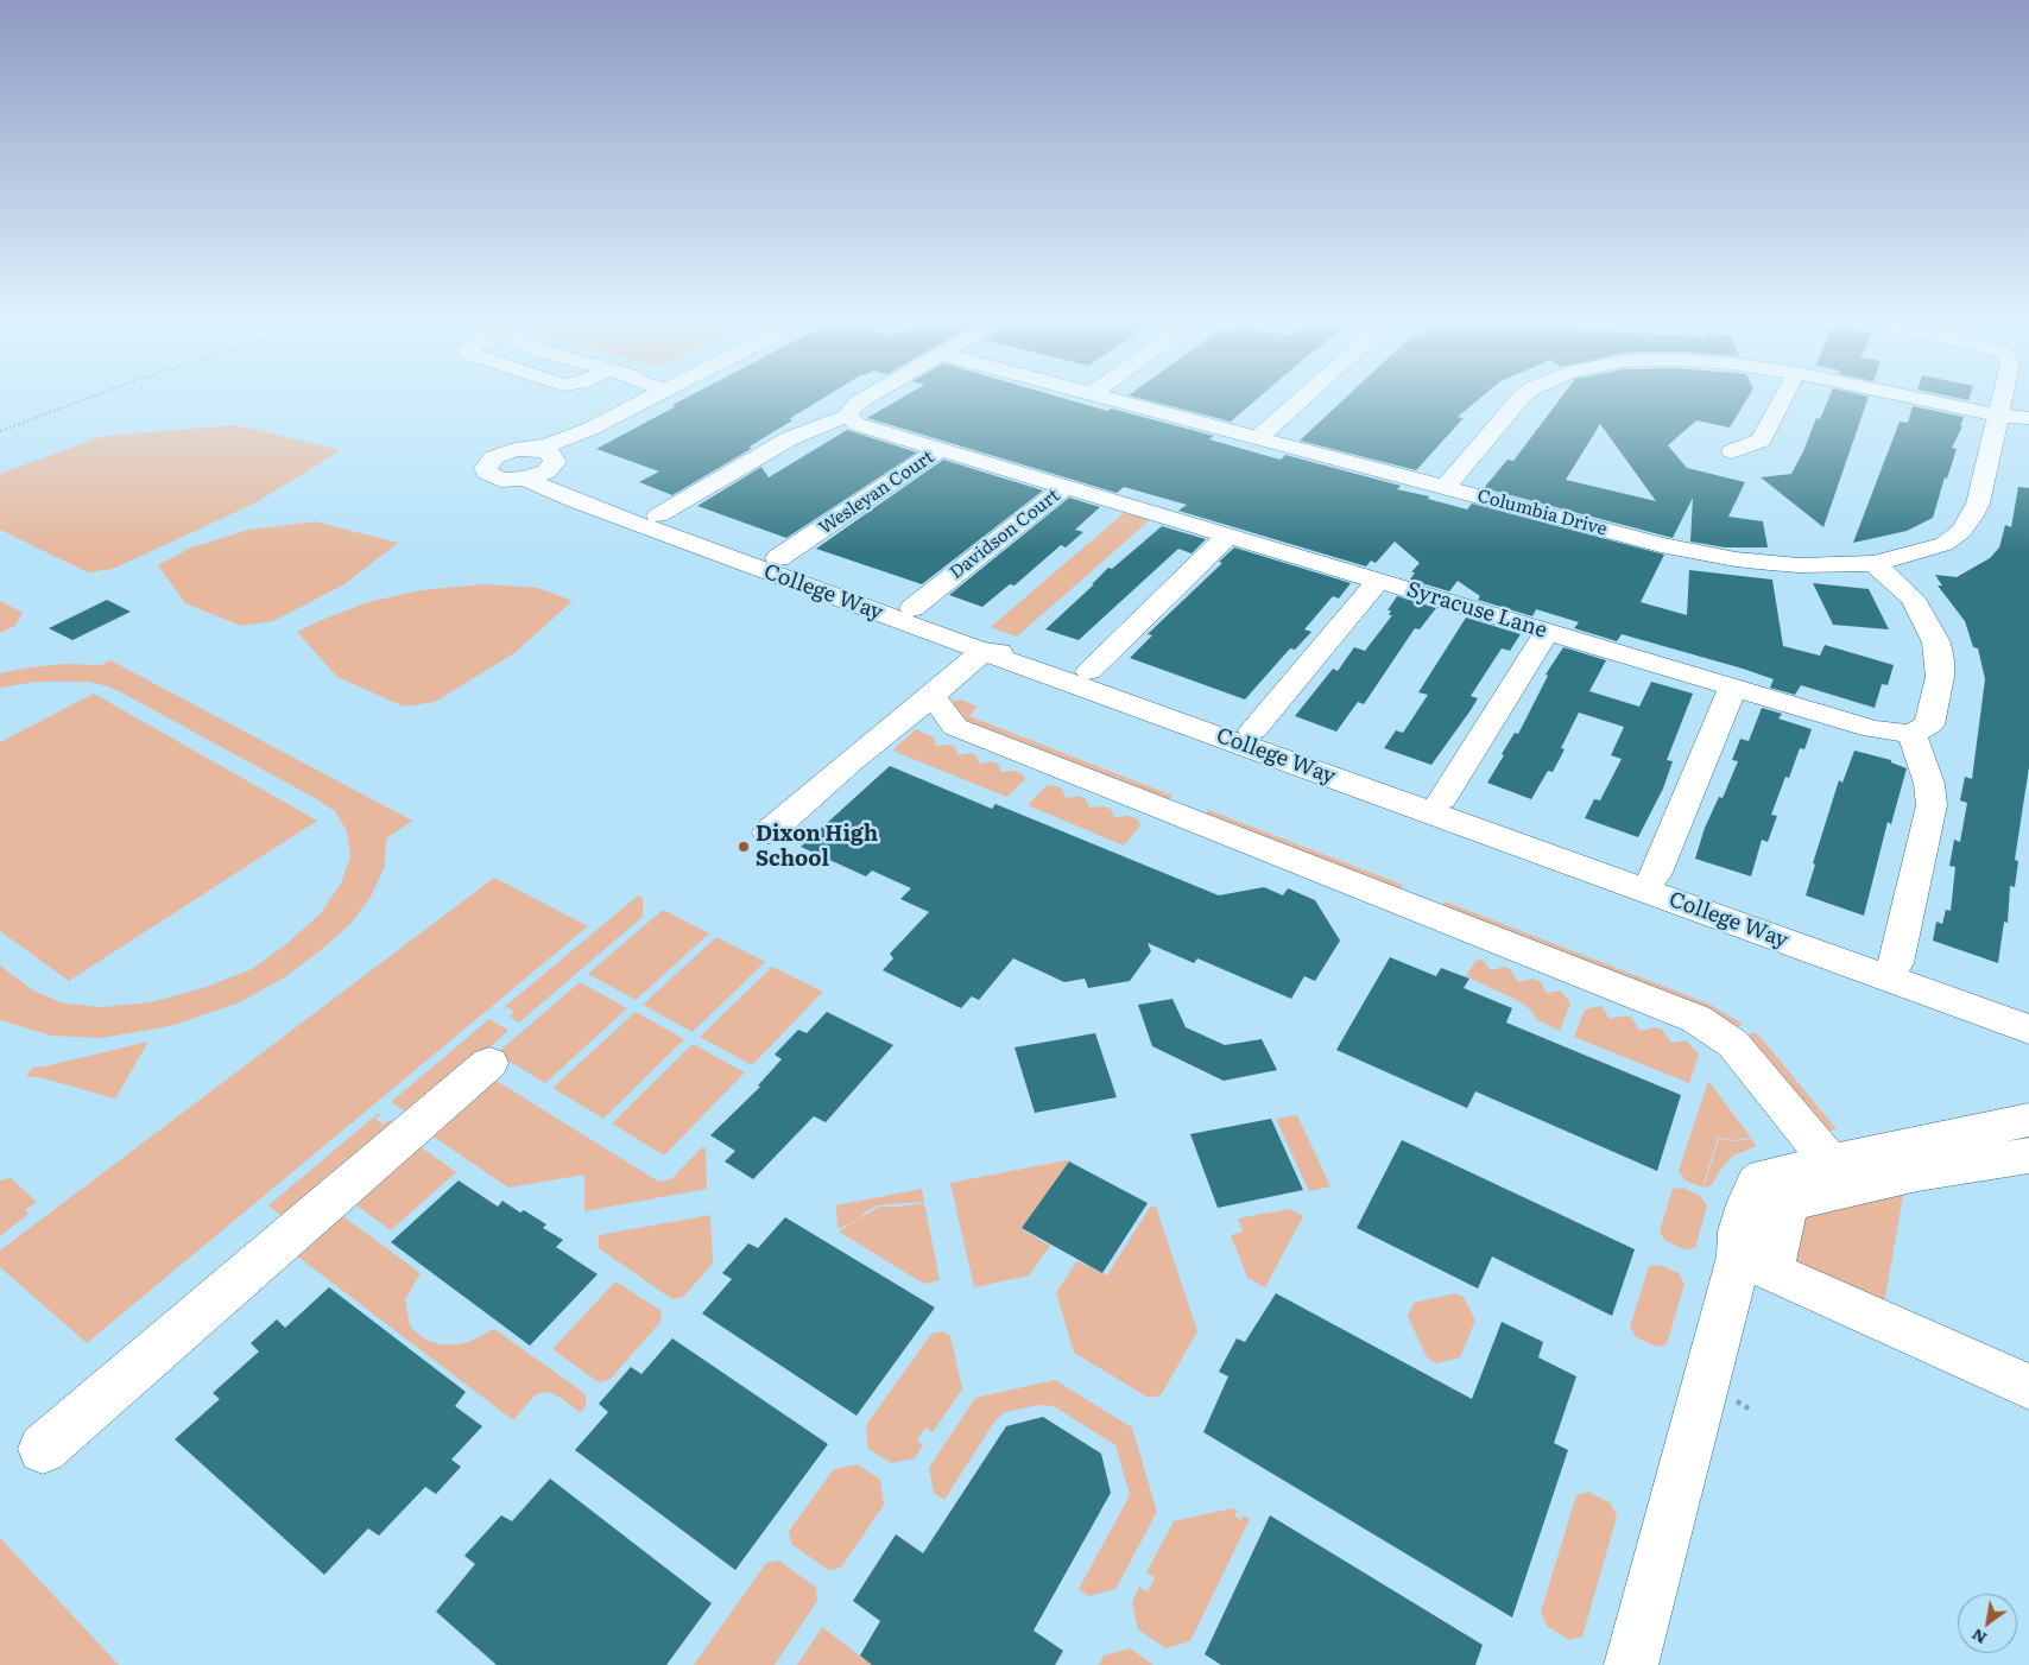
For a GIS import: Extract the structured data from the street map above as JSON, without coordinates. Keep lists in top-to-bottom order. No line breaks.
{"streets":{"street":["Wesleyan Court","Columbia Drive","Davidson Court","College Way","Syracuse Lane"]},"crossings":[["Wesleyan Court","College Way"],["Wesleyan Court","Syracuse Lane"],["Davidson Court","College Way"],["Davidson Court","Syracuse Lane"]],"places":["Dixon High School"],"north":"bottom left"}
